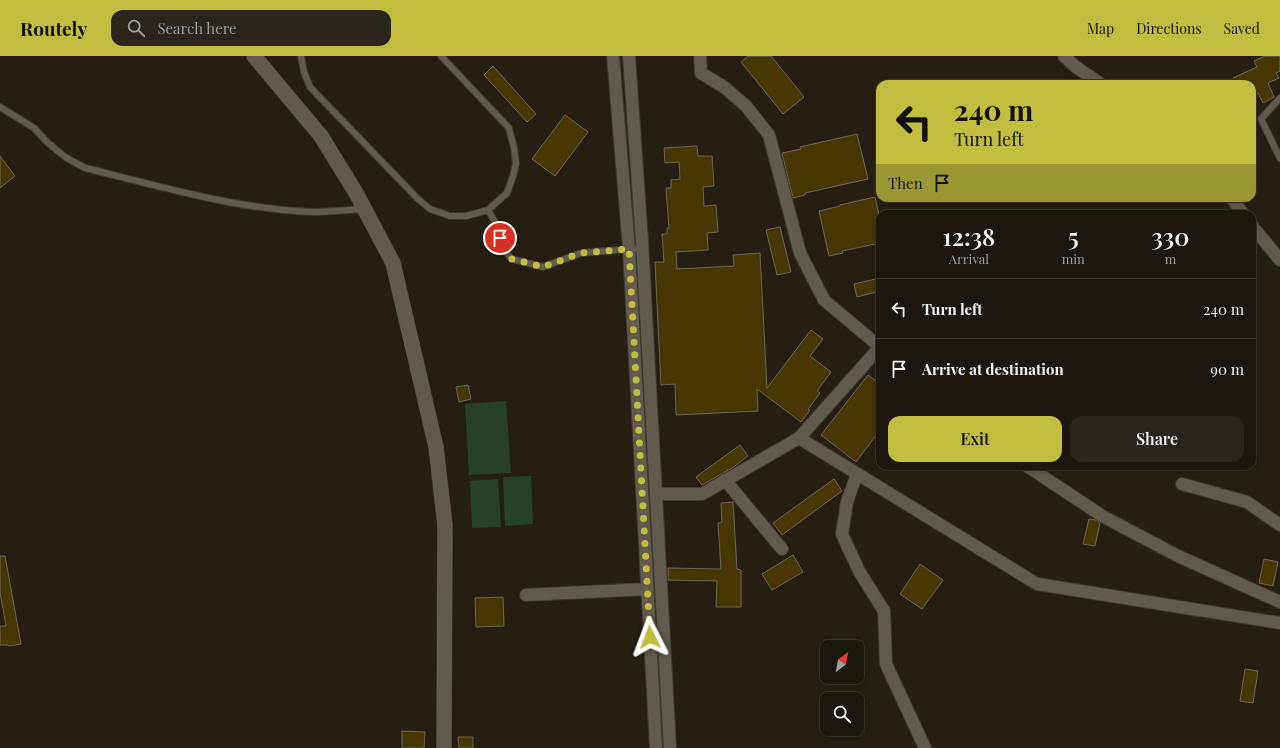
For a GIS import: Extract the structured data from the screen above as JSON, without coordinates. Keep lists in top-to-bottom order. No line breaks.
{"north":"top right","page":{"header":"Routely","search":"Search here","nav":["Map","Directions","Saved"],"turn":["240 m","Turn left"],"then":"Then","eta":["12:38","Arrival","5","min","330","m"],"list":[{"name":"Turn left","value":"240 m"},{"name":"Arrive at destination","value":"90 m"}],"buttons":["Exit","Share"]}}
